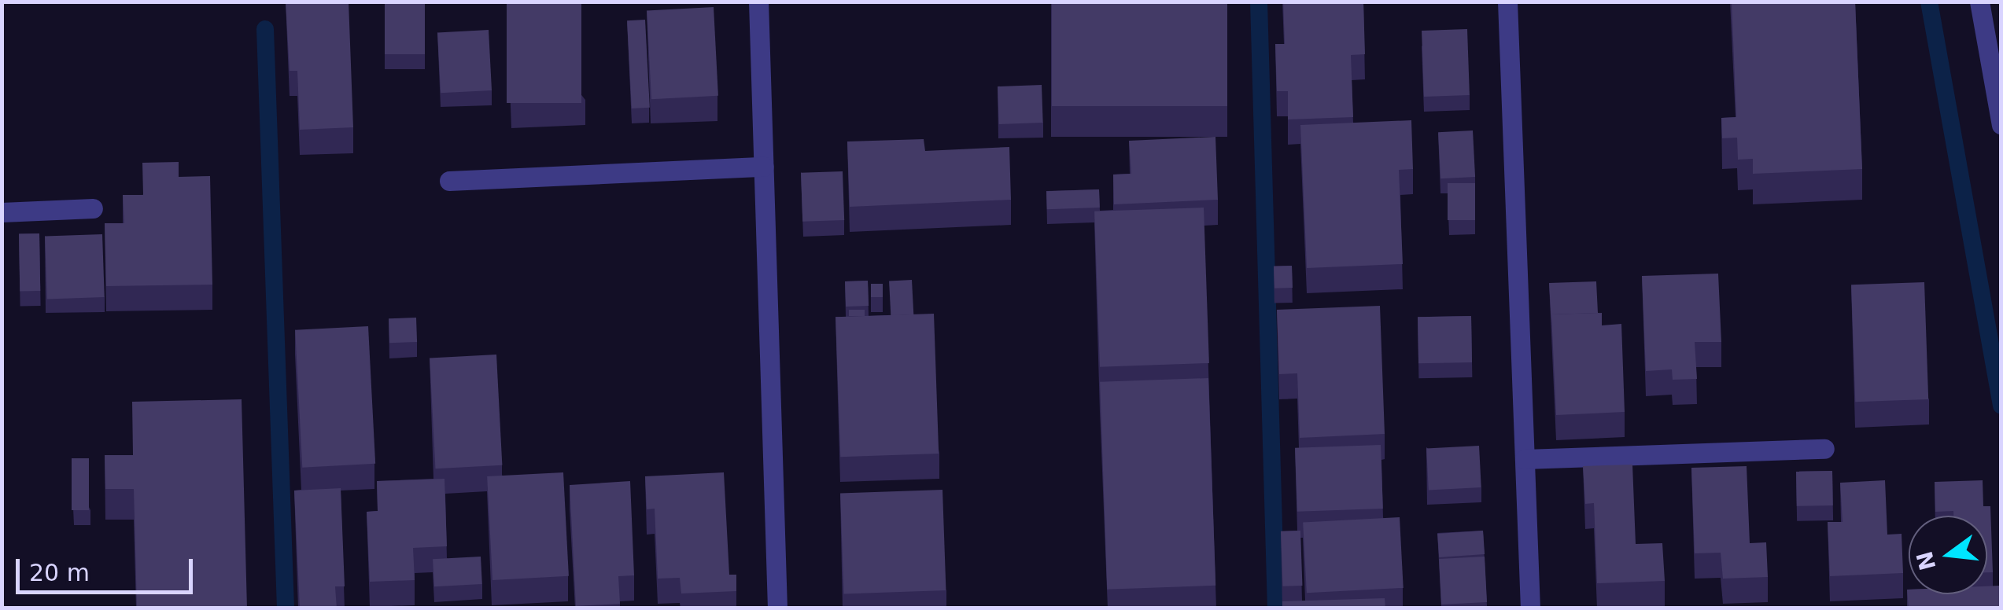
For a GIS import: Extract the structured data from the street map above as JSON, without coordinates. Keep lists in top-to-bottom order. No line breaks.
{"scale_bar":"20 m","north":"left"}
